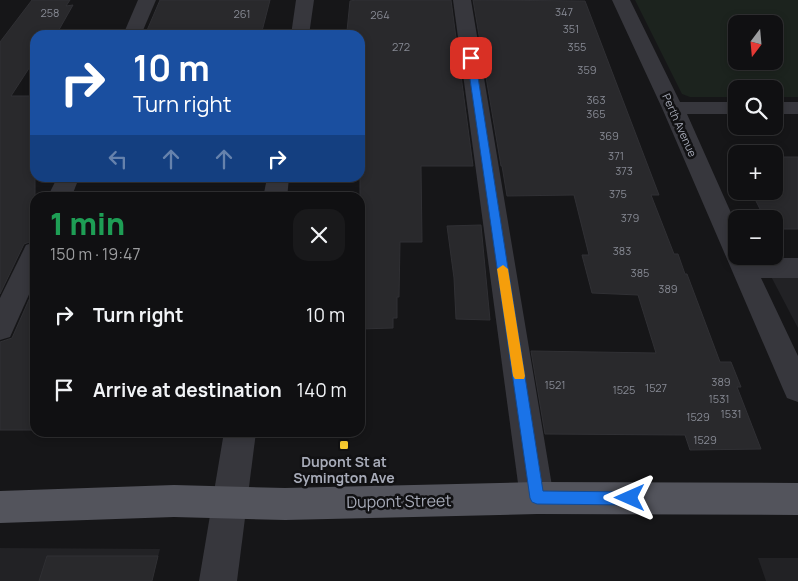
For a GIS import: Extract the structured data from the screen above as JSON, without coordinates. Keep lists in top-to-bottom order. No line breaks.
{"streets":{"main road":["Dupont Street"],"street":["Perth Avenue"]},"places":{"transit":["Dupont St at Symington Ave"]},"house_numbers":["347","258","261","264","351","272","355","359","363","365","369","371","373","375","379","383","385","389","389","1521","1527","1525","1531","1531","1529","1529"],"north":"bottom","page":{"map_buttons":["+","−"],"turn":["10 m","Turn right"],"heading":["1 min","150 m · 19:47"],"list":[{"name":"Turn right","value":"10 m"},{"name":"Arrive at destination","value":"140 m"}]}}
